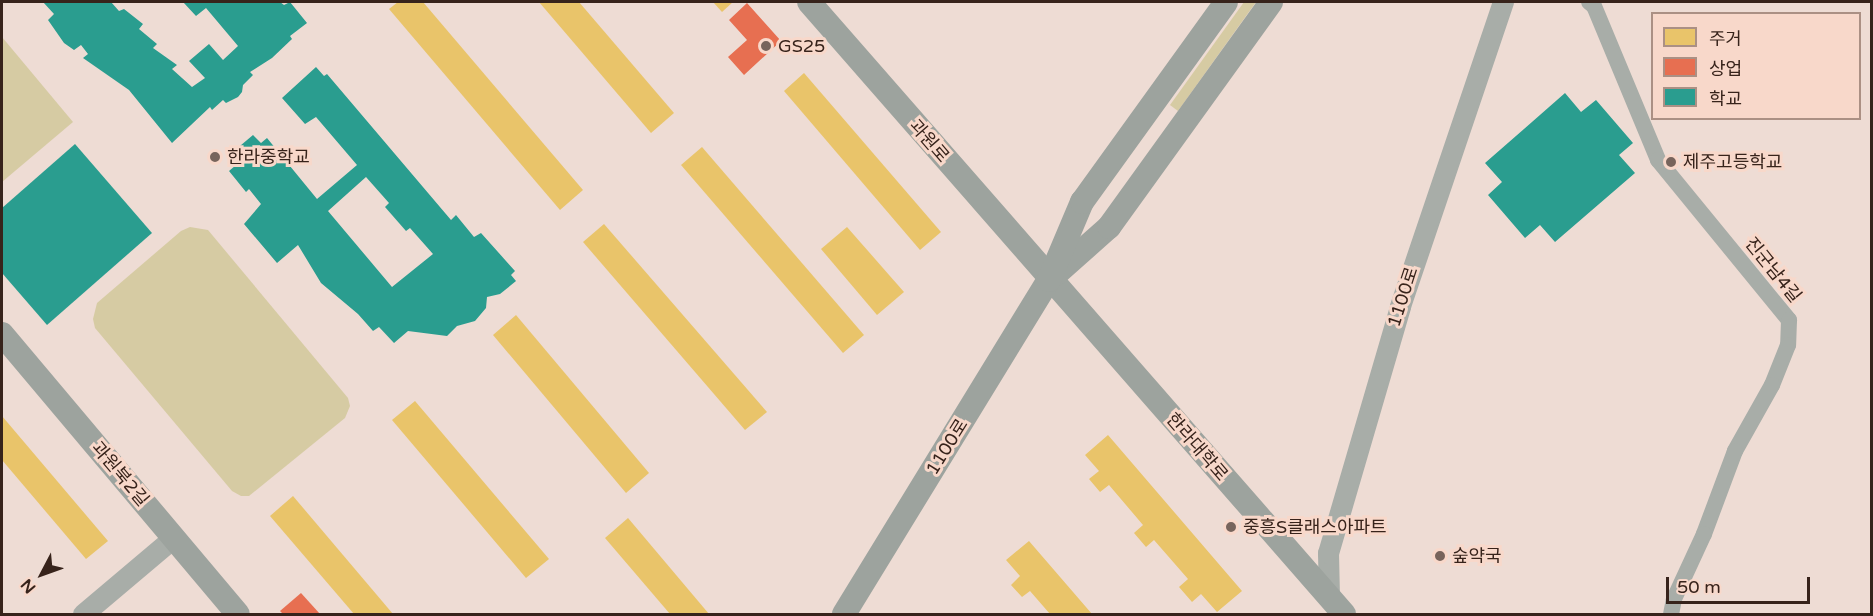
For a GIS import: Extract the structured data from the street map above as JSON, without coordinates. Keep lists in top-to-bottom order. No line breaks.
{"streets":{"main road":["과원로","1100로","한라대학로","과원북2길"],"street":["진군남4길"]},"crossings":[["과원로","1100로"],["과원로","한라대학로"],["1100로","한라대학로"]],"places":["GS25","한라중학교","제주고등학교","중흥S클래스아파트","숲약국"],"legend":["주거","상업","학교"],"scale_bar":"50 m","north":"bottom left"}
